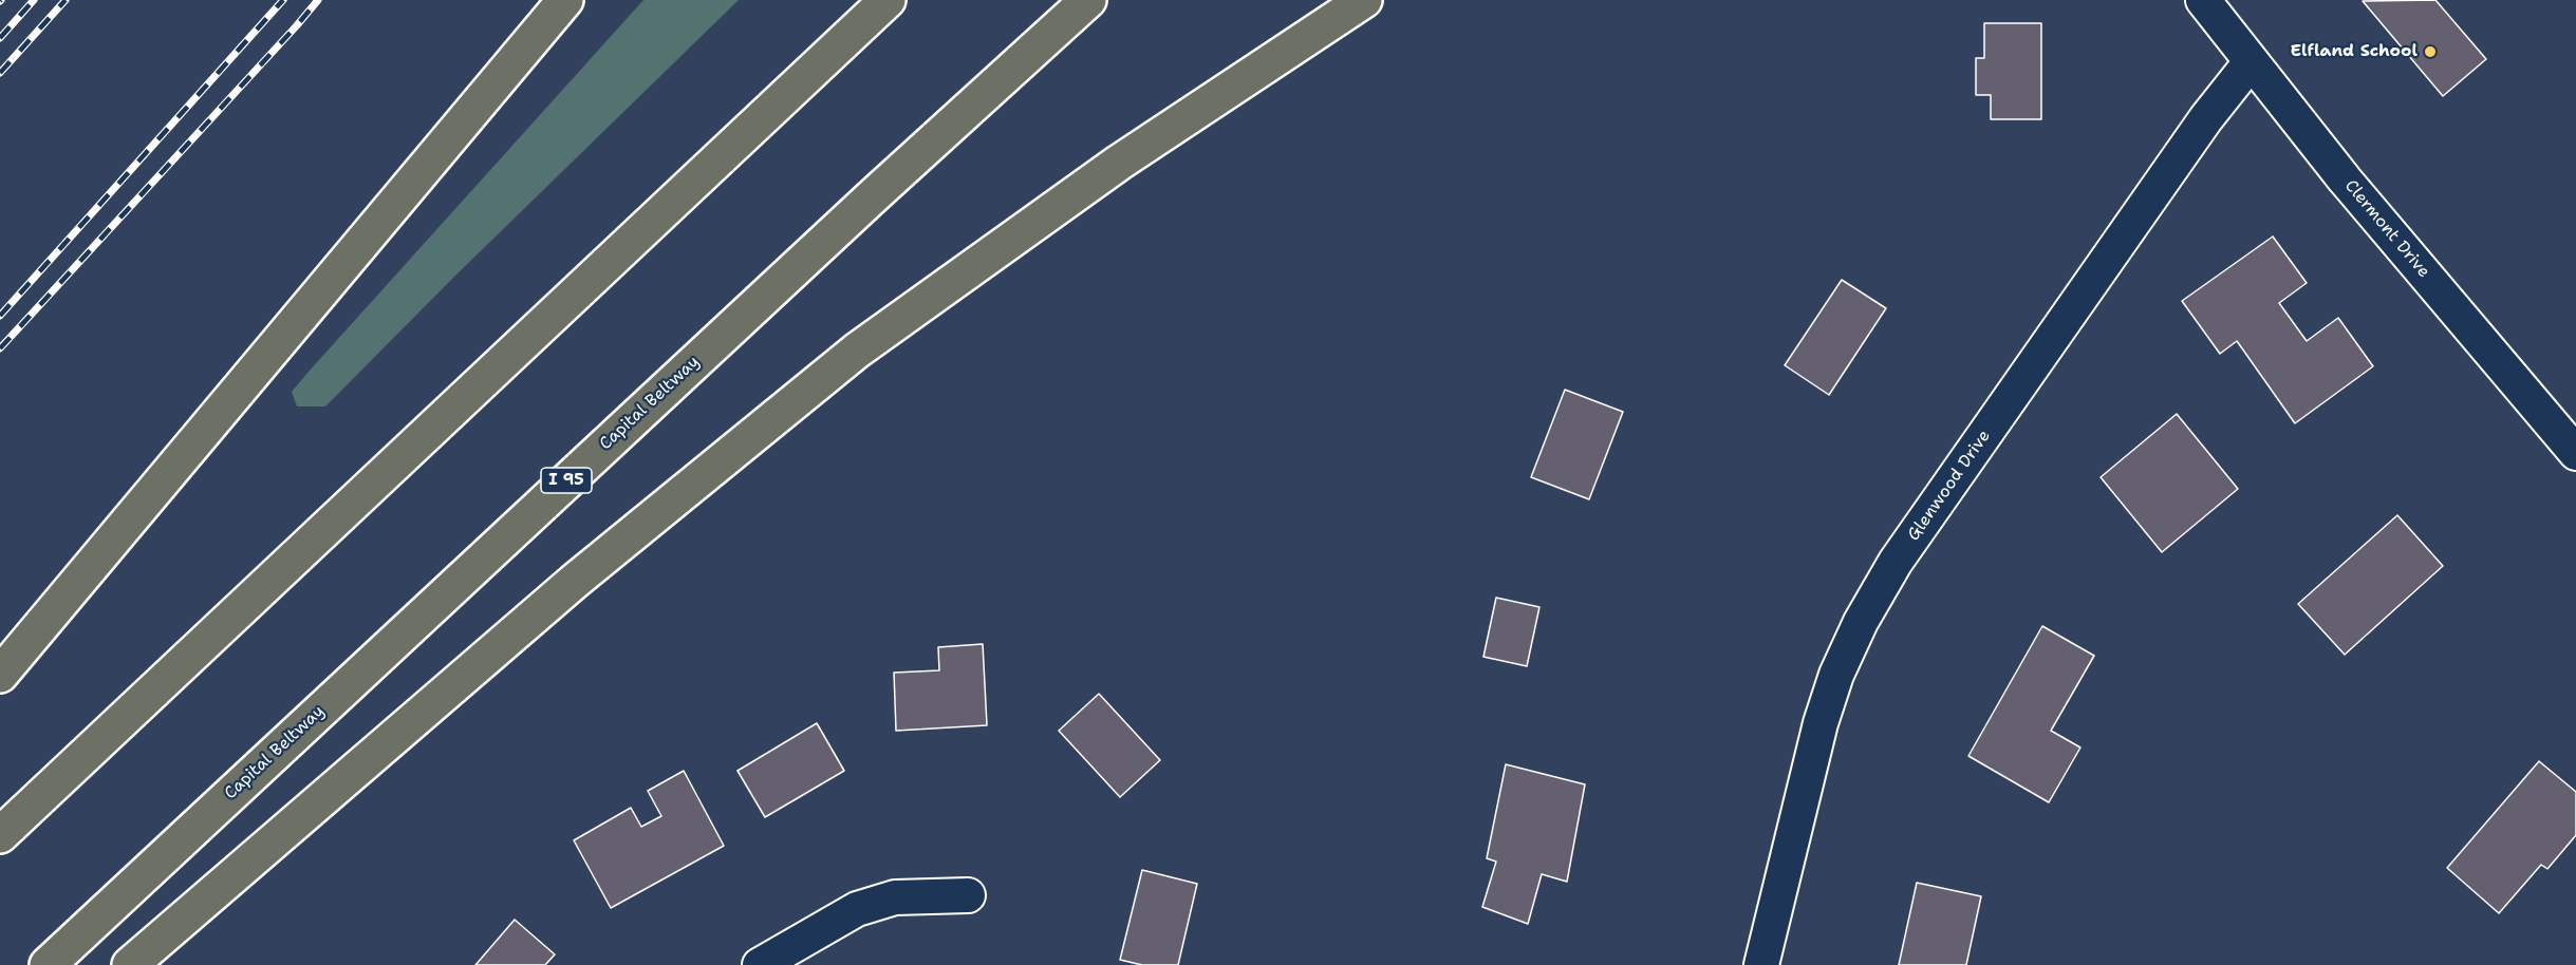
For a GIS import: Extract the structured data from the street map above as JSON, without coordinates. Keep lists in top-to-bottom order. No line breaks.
{"streets":{"highway":["Capital Beltway","I 95"],"street":["Clermont Drive","Glenwood Drive"]},"crossings":[["Clermont Drive","Glenwood Drive"]],"places":["Elfland School"]}
